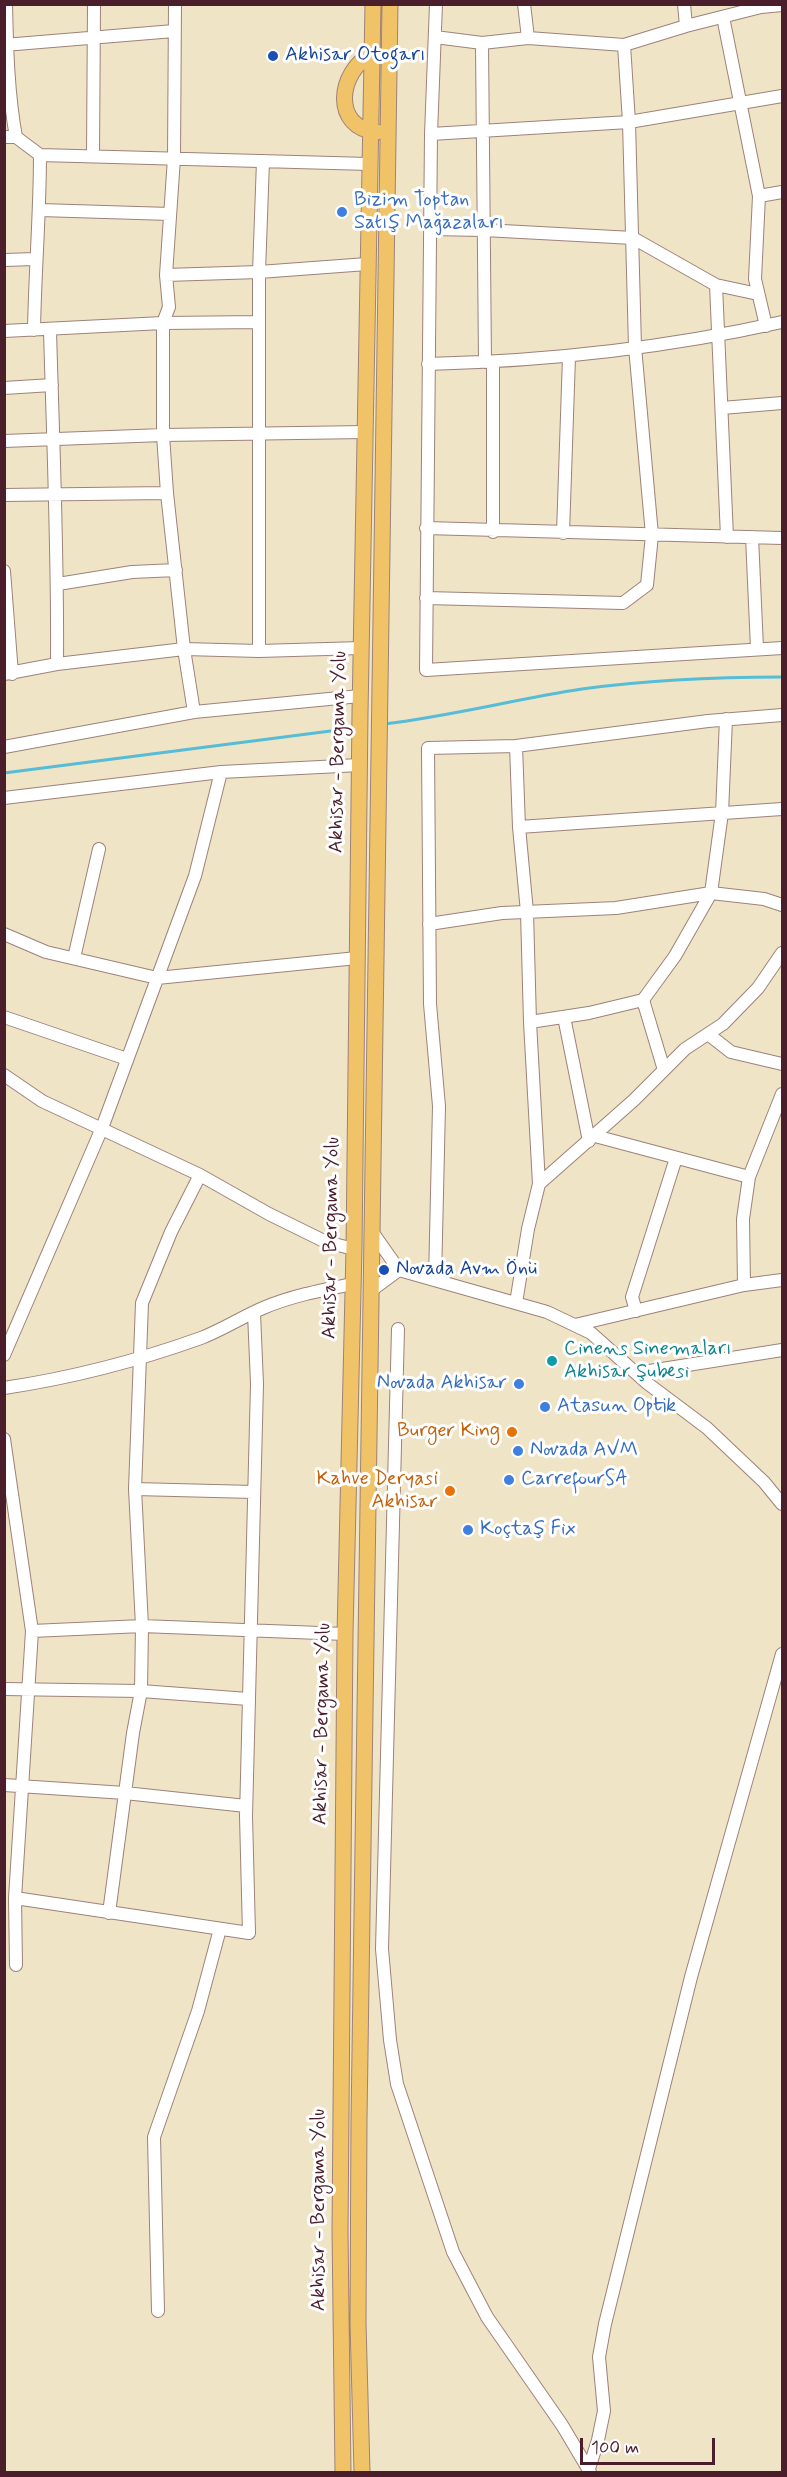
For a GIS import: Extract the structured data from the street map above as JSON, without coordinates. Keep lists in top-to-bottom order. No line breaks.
{"streets":{"main road":["Akhisar - Bergama Yolu"]},"places":["Akhisar Otogarı","Bizim Toptan Satış Mağazaları","Novada Avm Önü","Cinens Sinemaları Akhisar Şubesi","Novada Akhisar","Atasun Optik","Burger King","Novada AVM","CarrefourSA","Kahve Deryasi Akhisar","Koçtaş Fix"],"scale_bar":"100 m"}
